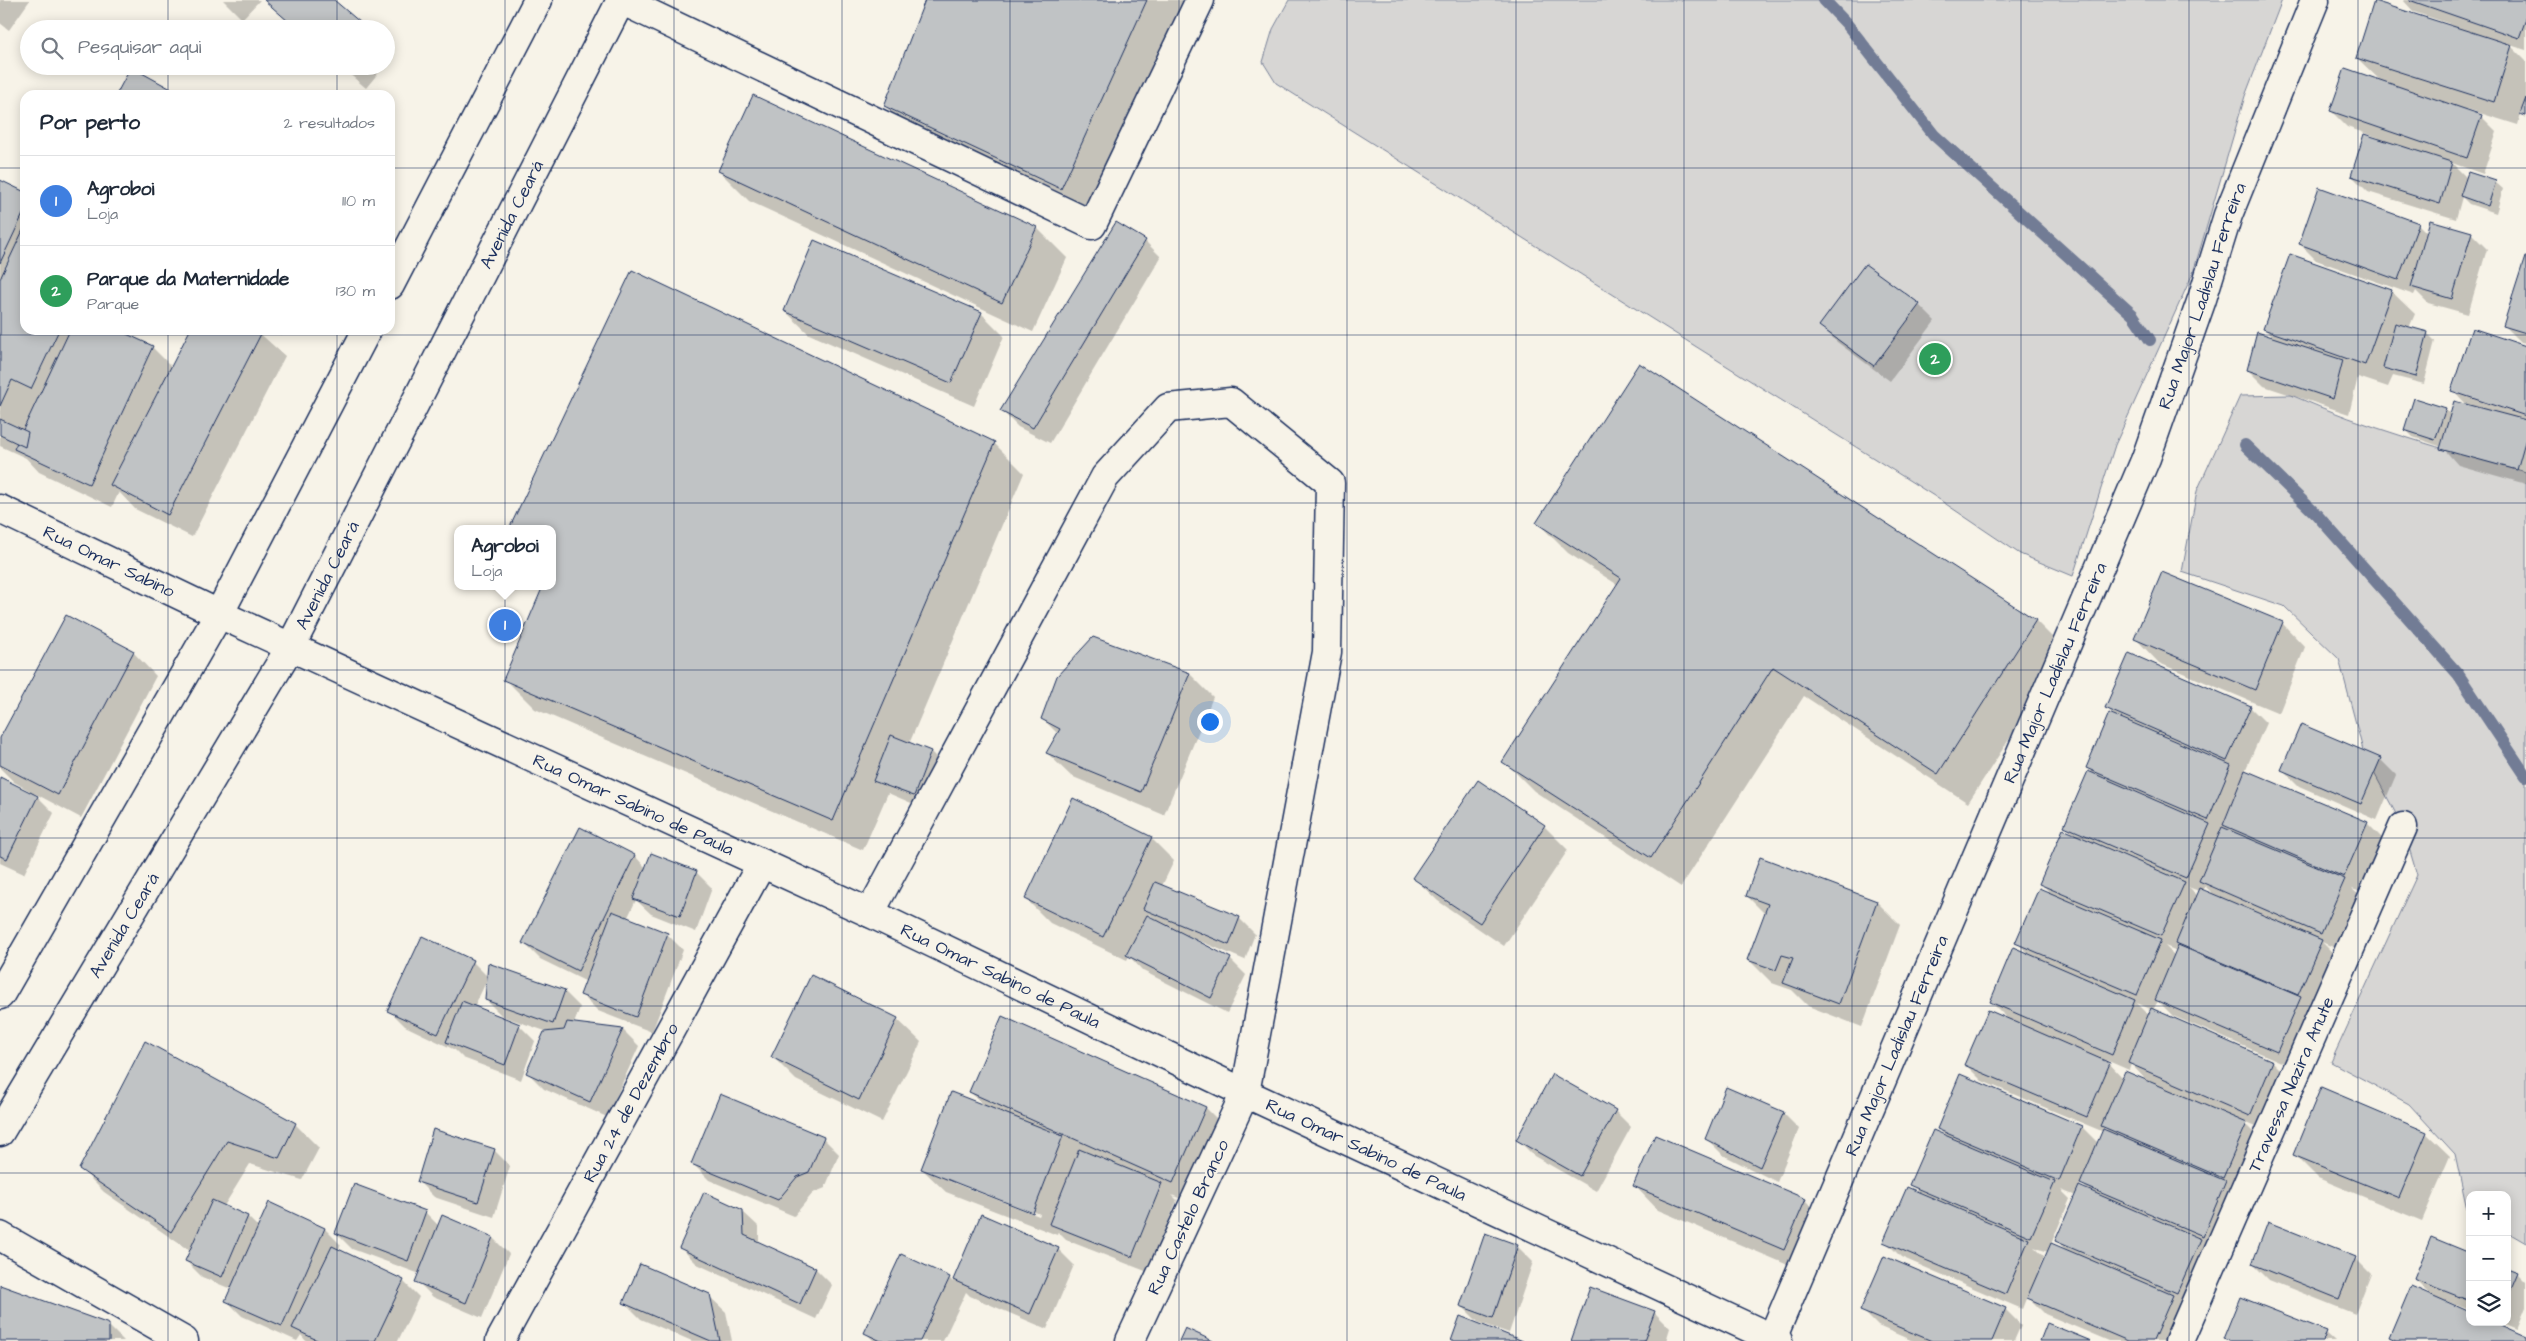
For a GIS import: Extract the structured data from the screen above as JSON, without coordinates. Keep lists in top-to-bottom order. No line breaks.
{"streets":{"street":["Avenida Ceará","Rua Major Ladislau Ferreira","Rua Omar Sabino","Rua Omar Sabino de Paula","Travessa Nazira Anute","Rua 24 de Dezembro","Rua Castelo Branco"]},"crossings":[["Avenida Ceará","Rua Omar Sabino de Paula"],["Rua Major Ladislau Ferreira","Rua Omar Sabino de Paula"],["Rua Omar Sabino","Rua Omar Sabino de Paula"],["Rua Omar Sabino de Paula","Rua 24 de Dezembro"],["Rua Omar Sabino de Paula","Rua Castelo Branco"]],"page":{"search":"Pesquisar aqui","heading":["Por perto","2 resultados"],"list":[{"mark":"1","name":"Agroboi","note":"Loja","value":"110 m"},{"mark":"2","name":"Parque da Maternidade","note":"Parque","value":"130 m"}],"pins":["2","1"],"popup":["Agroboi","Loja"],"map_buttons":["+","−"]}}
